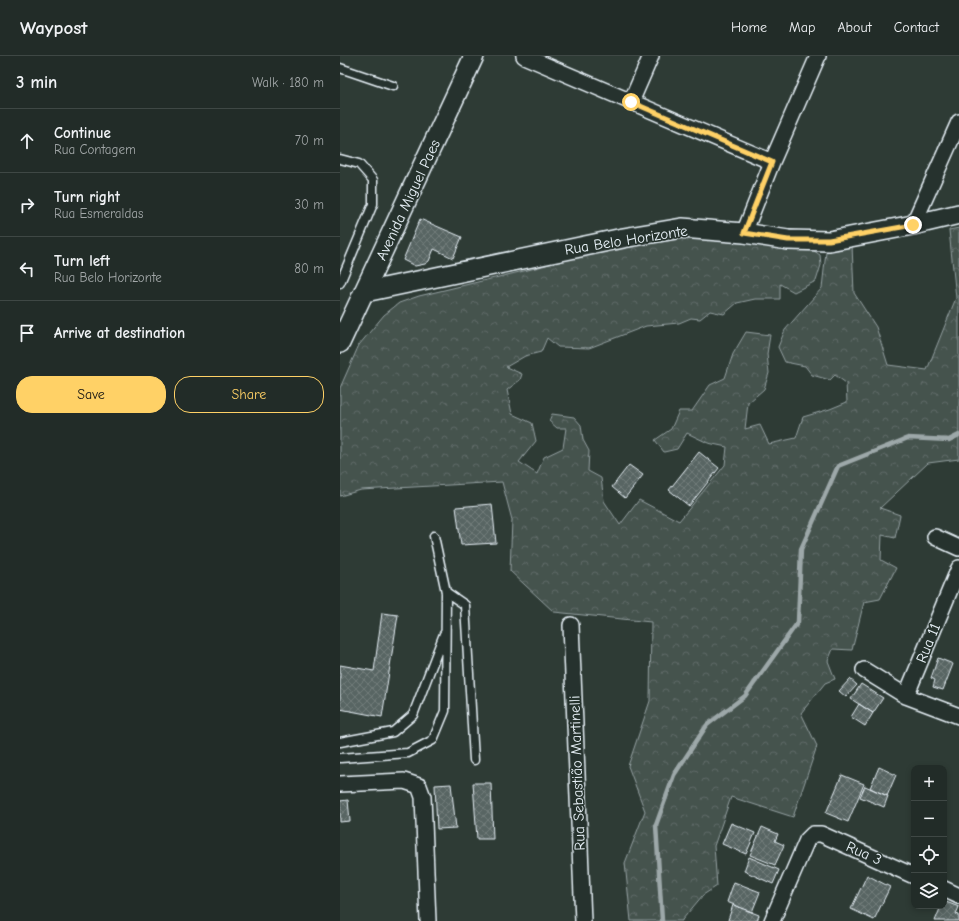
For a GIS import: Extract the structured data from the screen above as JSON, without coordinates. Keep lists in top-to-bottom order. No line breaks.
{"streets":{"street":["Avenida Miguel Paes","Rua Belo Horizonte","Rua 11","Rua Sebastião Martinelli","Rua 3"]},"crossings":[["Avenida Miguel Paes","Rua Belo Horizonte"]],"page":{"header":"Waypost","nav":["Home","Map","About","Contact"],"heading":["3 min","Walk · 180 m"],"list":[["Continue","Rua Contagem","70 m"],["Turn right","Rua Esmeraldas","30 m"],["Turn left","Rua Belo Horizonte","80 m"],"Arrive at destination"],"buttons":["Save","Share"],"map_buttons":["+","−"]}}
